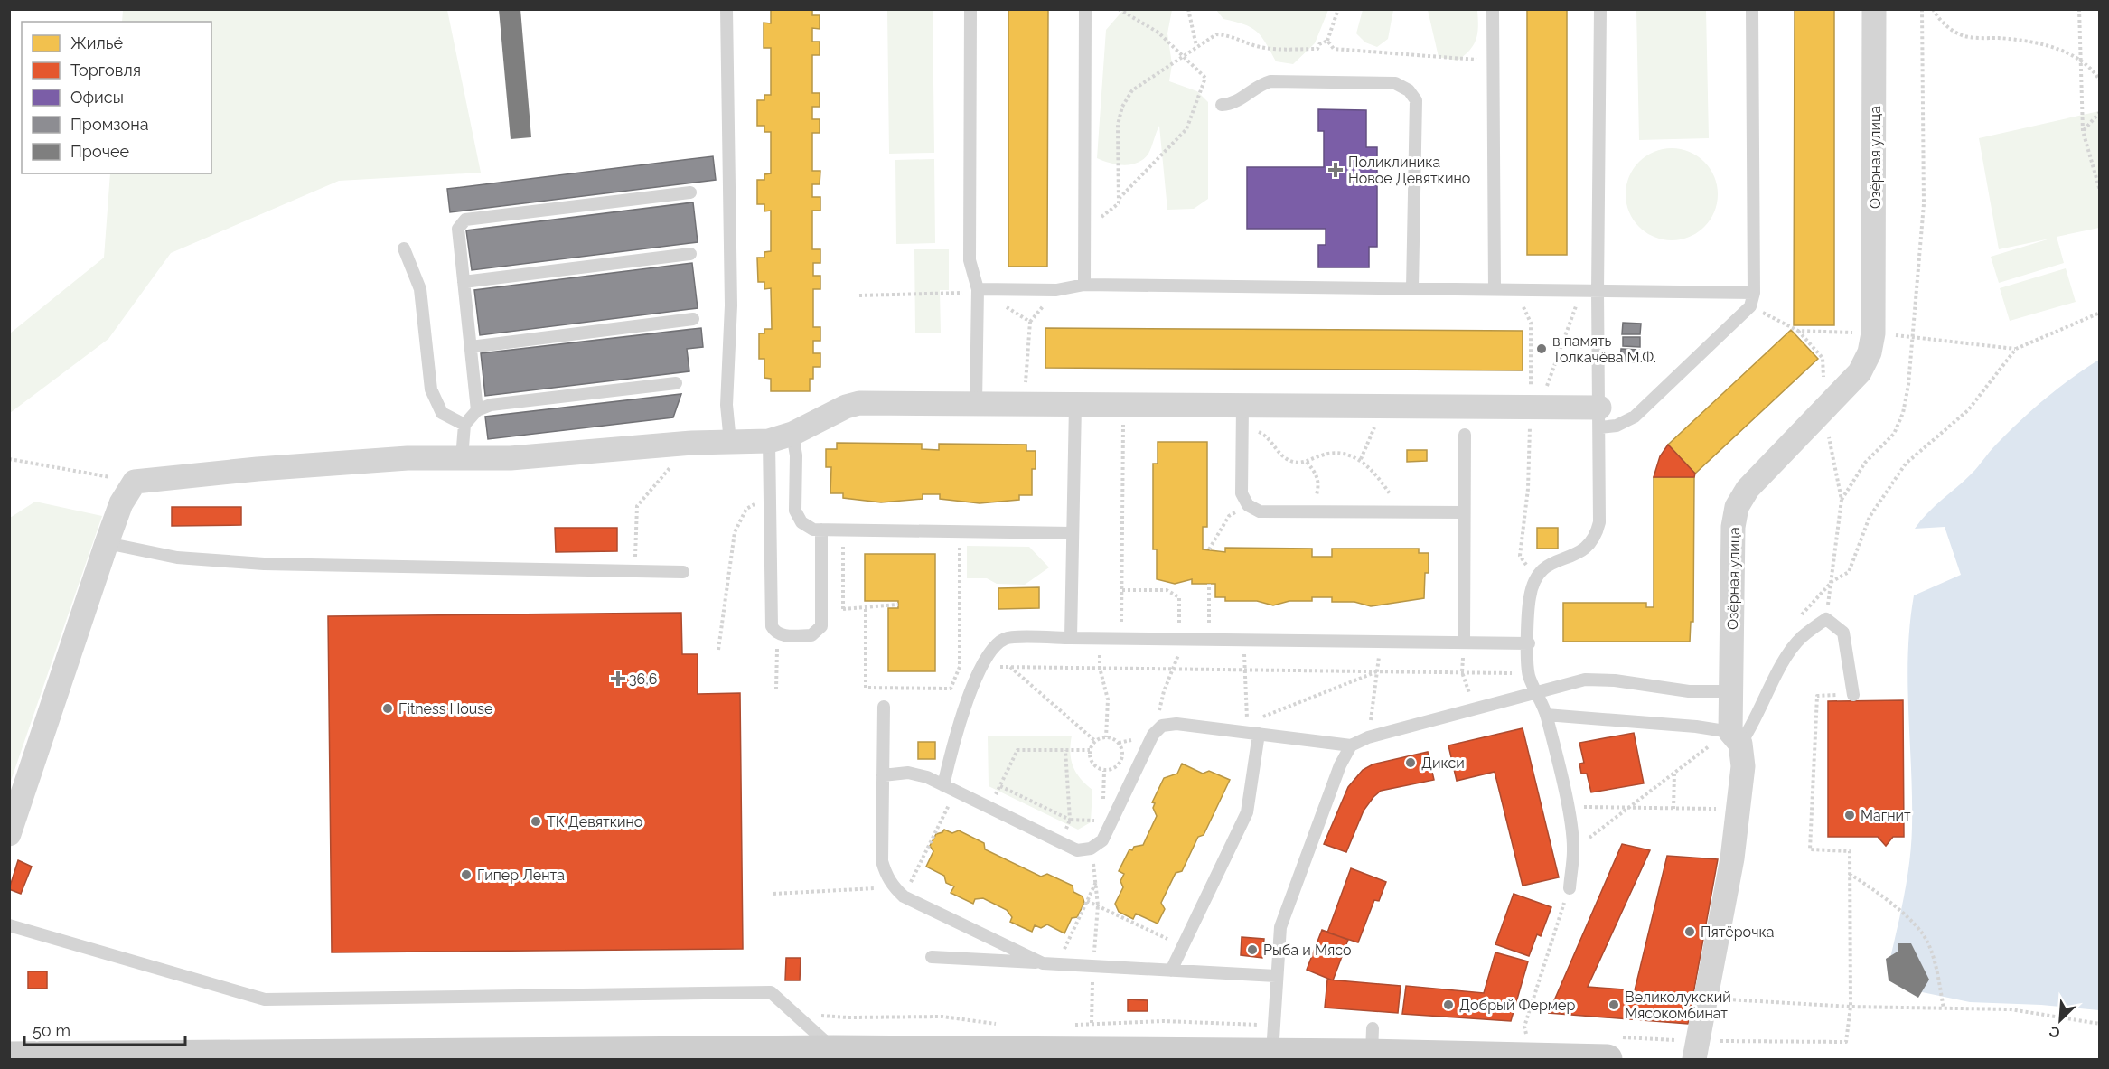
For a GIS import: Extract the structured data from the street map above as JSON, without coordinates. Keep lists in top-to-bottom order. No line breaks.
{"streets":{"street":["Озёрная улица"]},"places":{"health":["Поликлиника Новое Девяткино","36,6"],"other":["в память Толкачёва М.Ф.","Fitness House","Дикси","Магнит","ТК Девяткино","Гипер Лента","Пятёрочка","Рыба и Мясо","Добрый Фермер","Великолукский Мясокомбинат"]},"legend":["Жильё","Торговля","Офисы","Промзона","Прочее"],"scale_bar":"50 m","north":"bottom left"}
